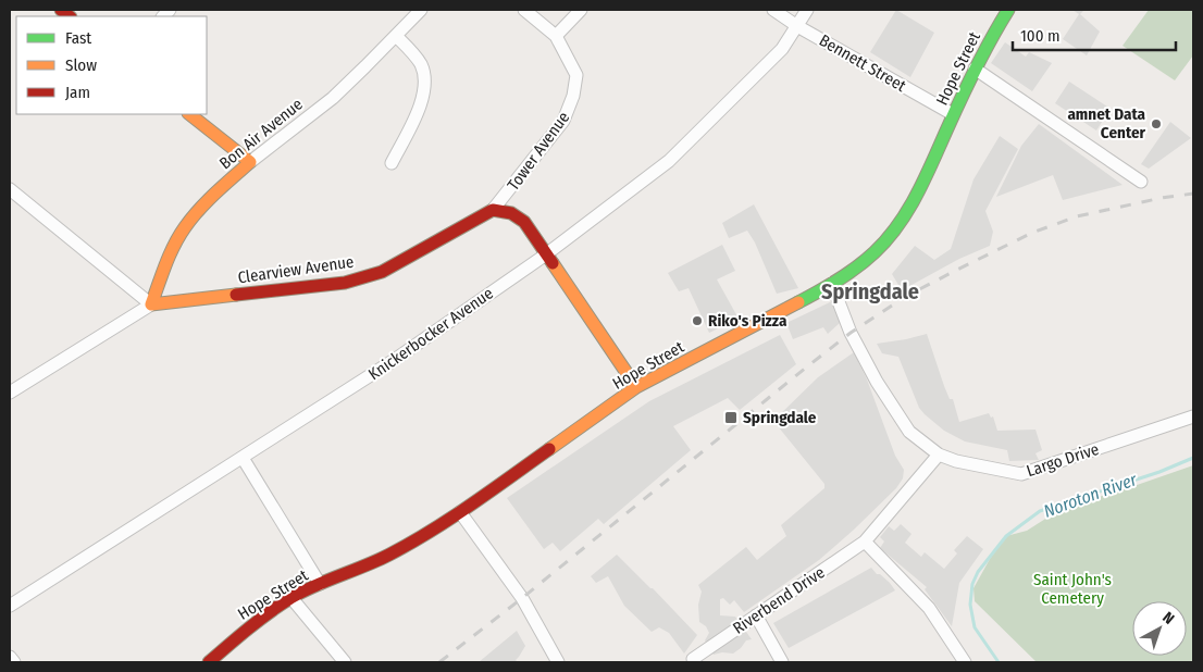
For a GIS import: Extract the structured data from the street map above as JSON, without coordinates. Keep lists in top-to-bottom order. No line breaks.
{"streets":{"main road":["Hope Street","Bon Air Avenue","Clearview Avenue"],"street":["Bennett Street","Tower Avenue","Knickerbocker Avenue","Largo Drive","Riverbend Drive"]},"crossings":[["Bennett Street","Hope Street"],["Bennett Street","Knickerbocker Avenue"],["Hope Street","Largo Drive"],["Bon Air Avenue","Clearview Avenue"],["Tower Avenue","Clearview Avenue"],["Largo Drive","Riverbend Drive"]],"districts":["Springdale"],"water":["Noroton River"],"parks":["Saint John's Cemetery"],"places":{"other":["amnet Data Center","Riko's Pizza"],"transit":["Springdale"]},"legend":["Fast","Slow","Jam"],"scale_bar":"100 m","north":"top right"}
